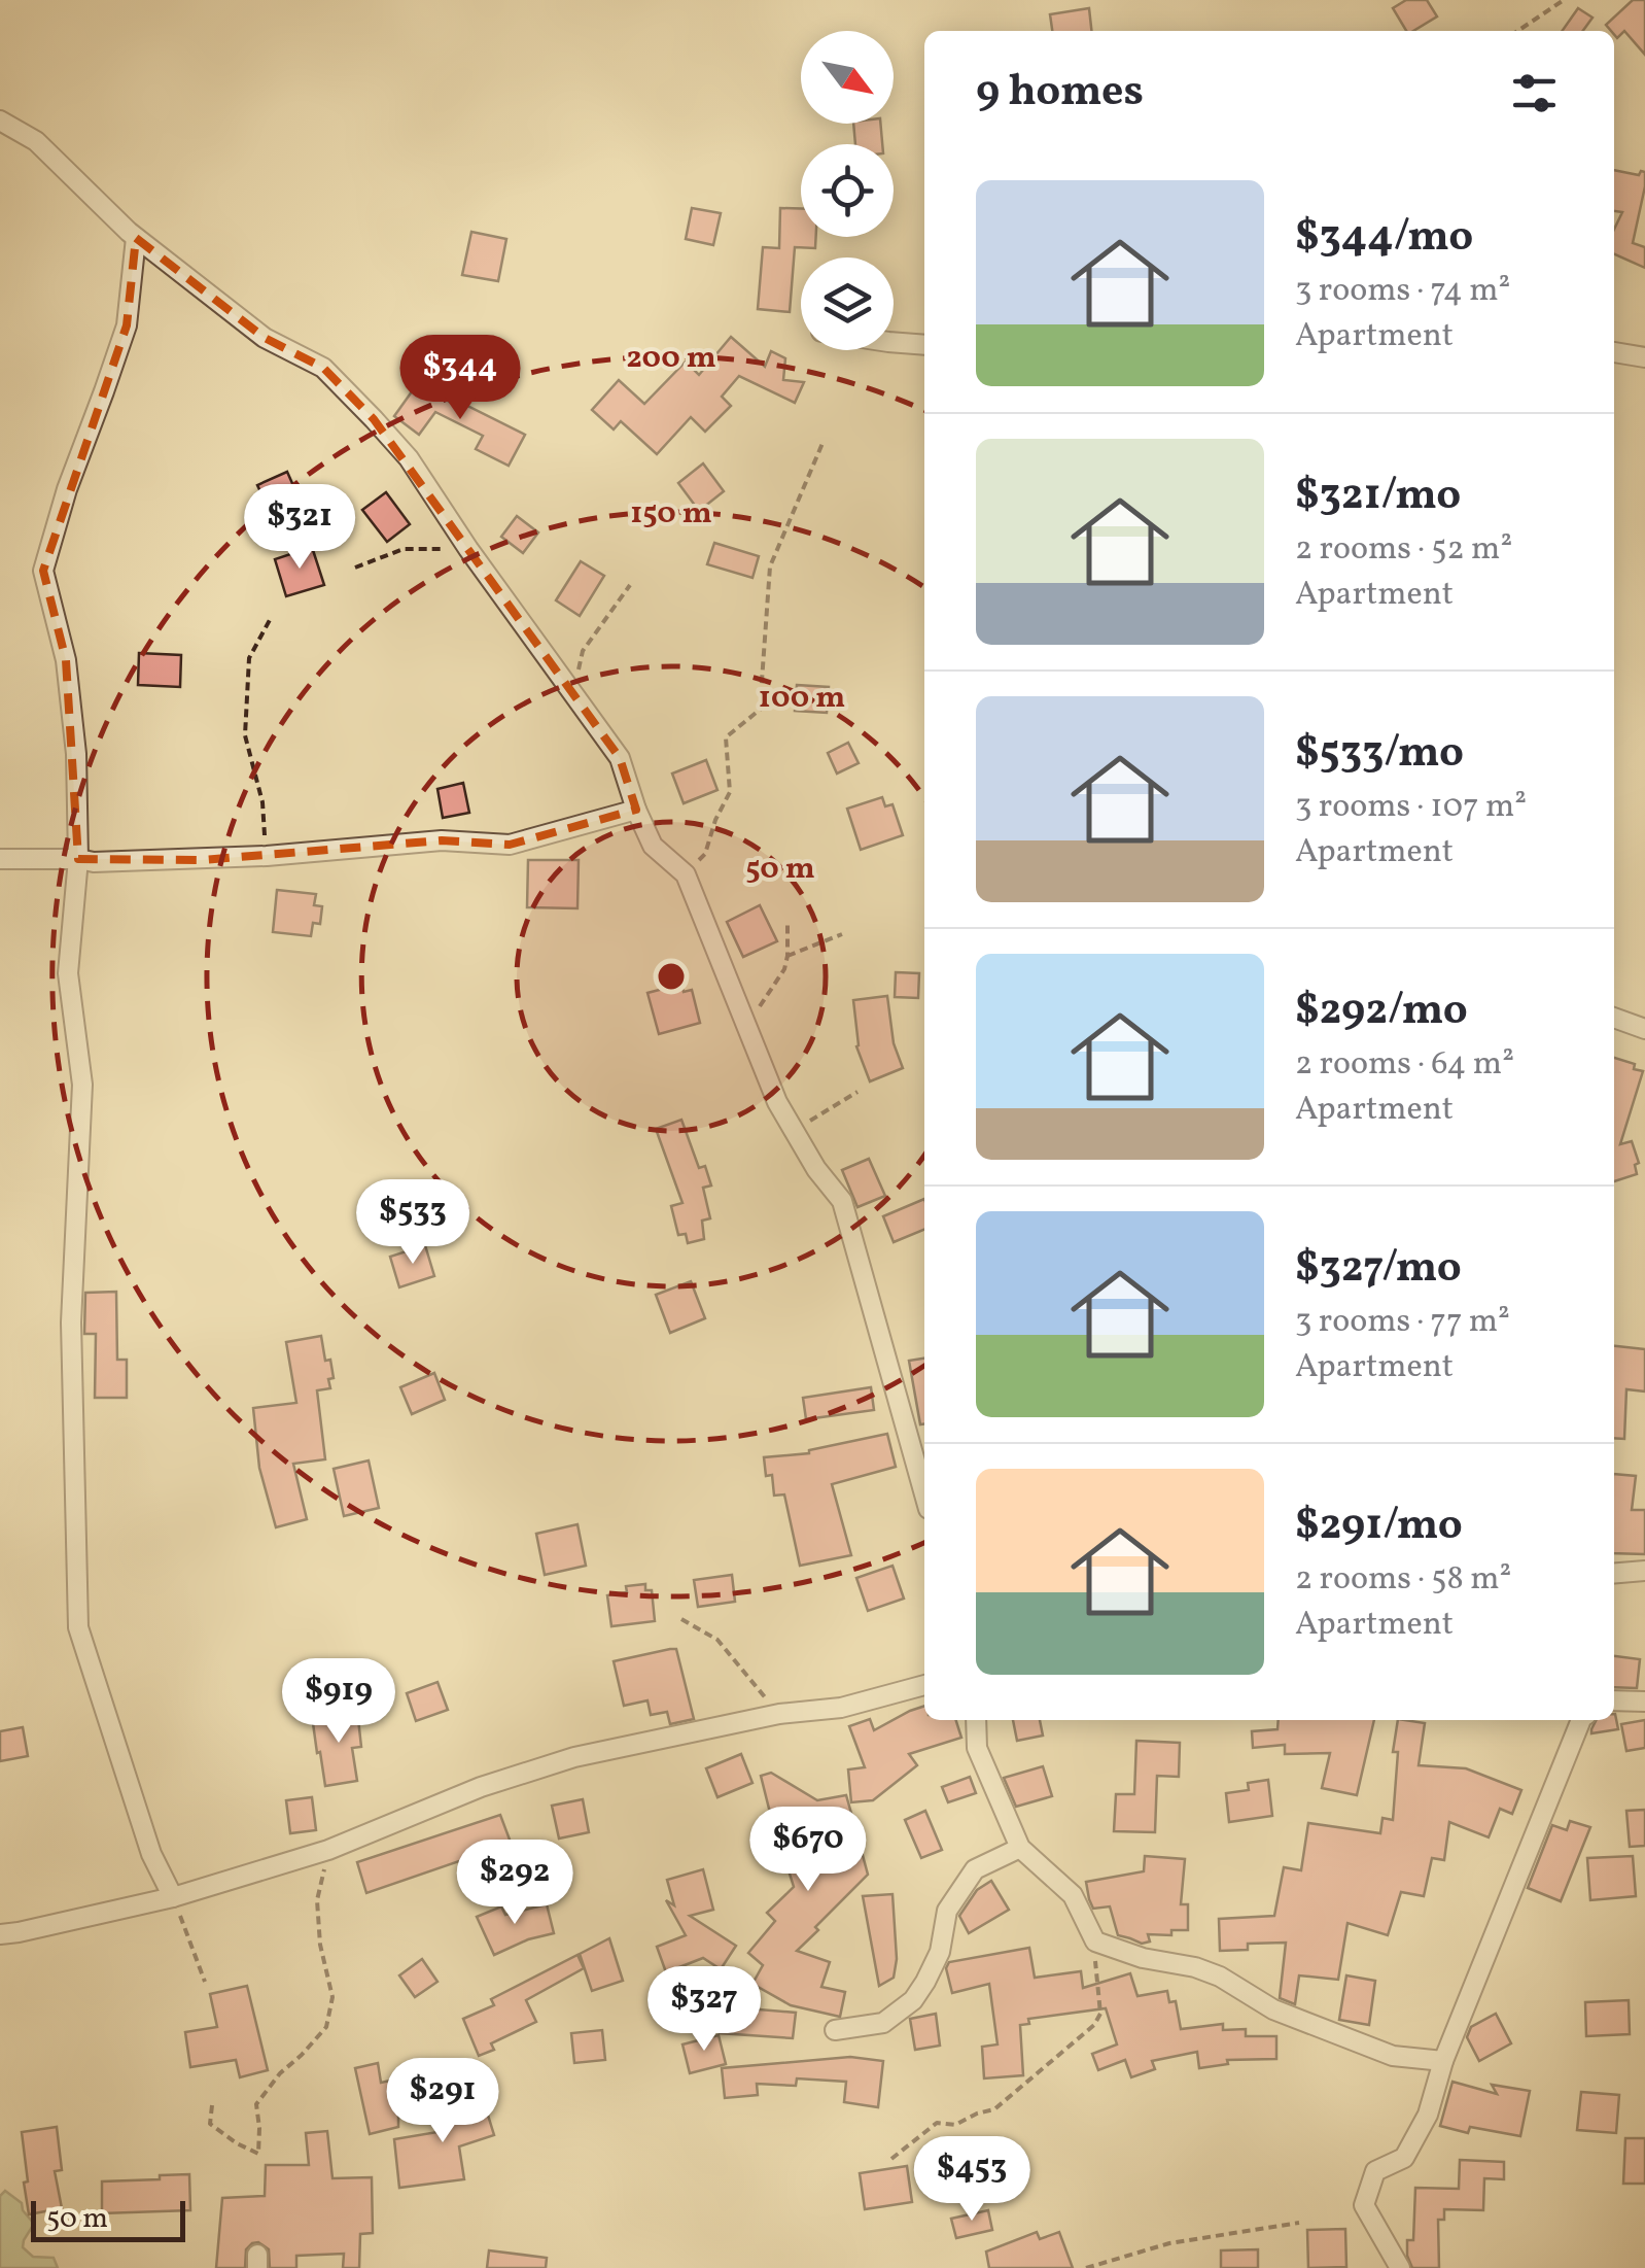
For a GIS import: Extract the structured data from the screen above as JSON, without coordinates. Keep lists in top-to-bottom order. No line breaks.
{"scale_bar":"50 m","north":"bottom right","page":{"heading":"9 homes","list":[{"name":"$344/mo","note":"3 rooms · 74 m² · Apartment"},{"name":"$321/mo","note":"2 rooms · 52 m² · Apartment"},{"name":"$533/mo","note":"3 rooms · 107 m² · Apartment"},{"name":"$292/mo","note":"2 rooms · 64 m² · Apartment"},{"name":"$327/mo","note":"3 rooms · 77 m² · Apartment"},{"name":"$291/mo","note":"2 rooms · 58 m² · Apartment"}],"price":["$344","$321","$533","$919","$670","$292","$327","$291","$453"],"scale":"50 m"},"rings":["200 m","150 m","100 m","50 m"]}
